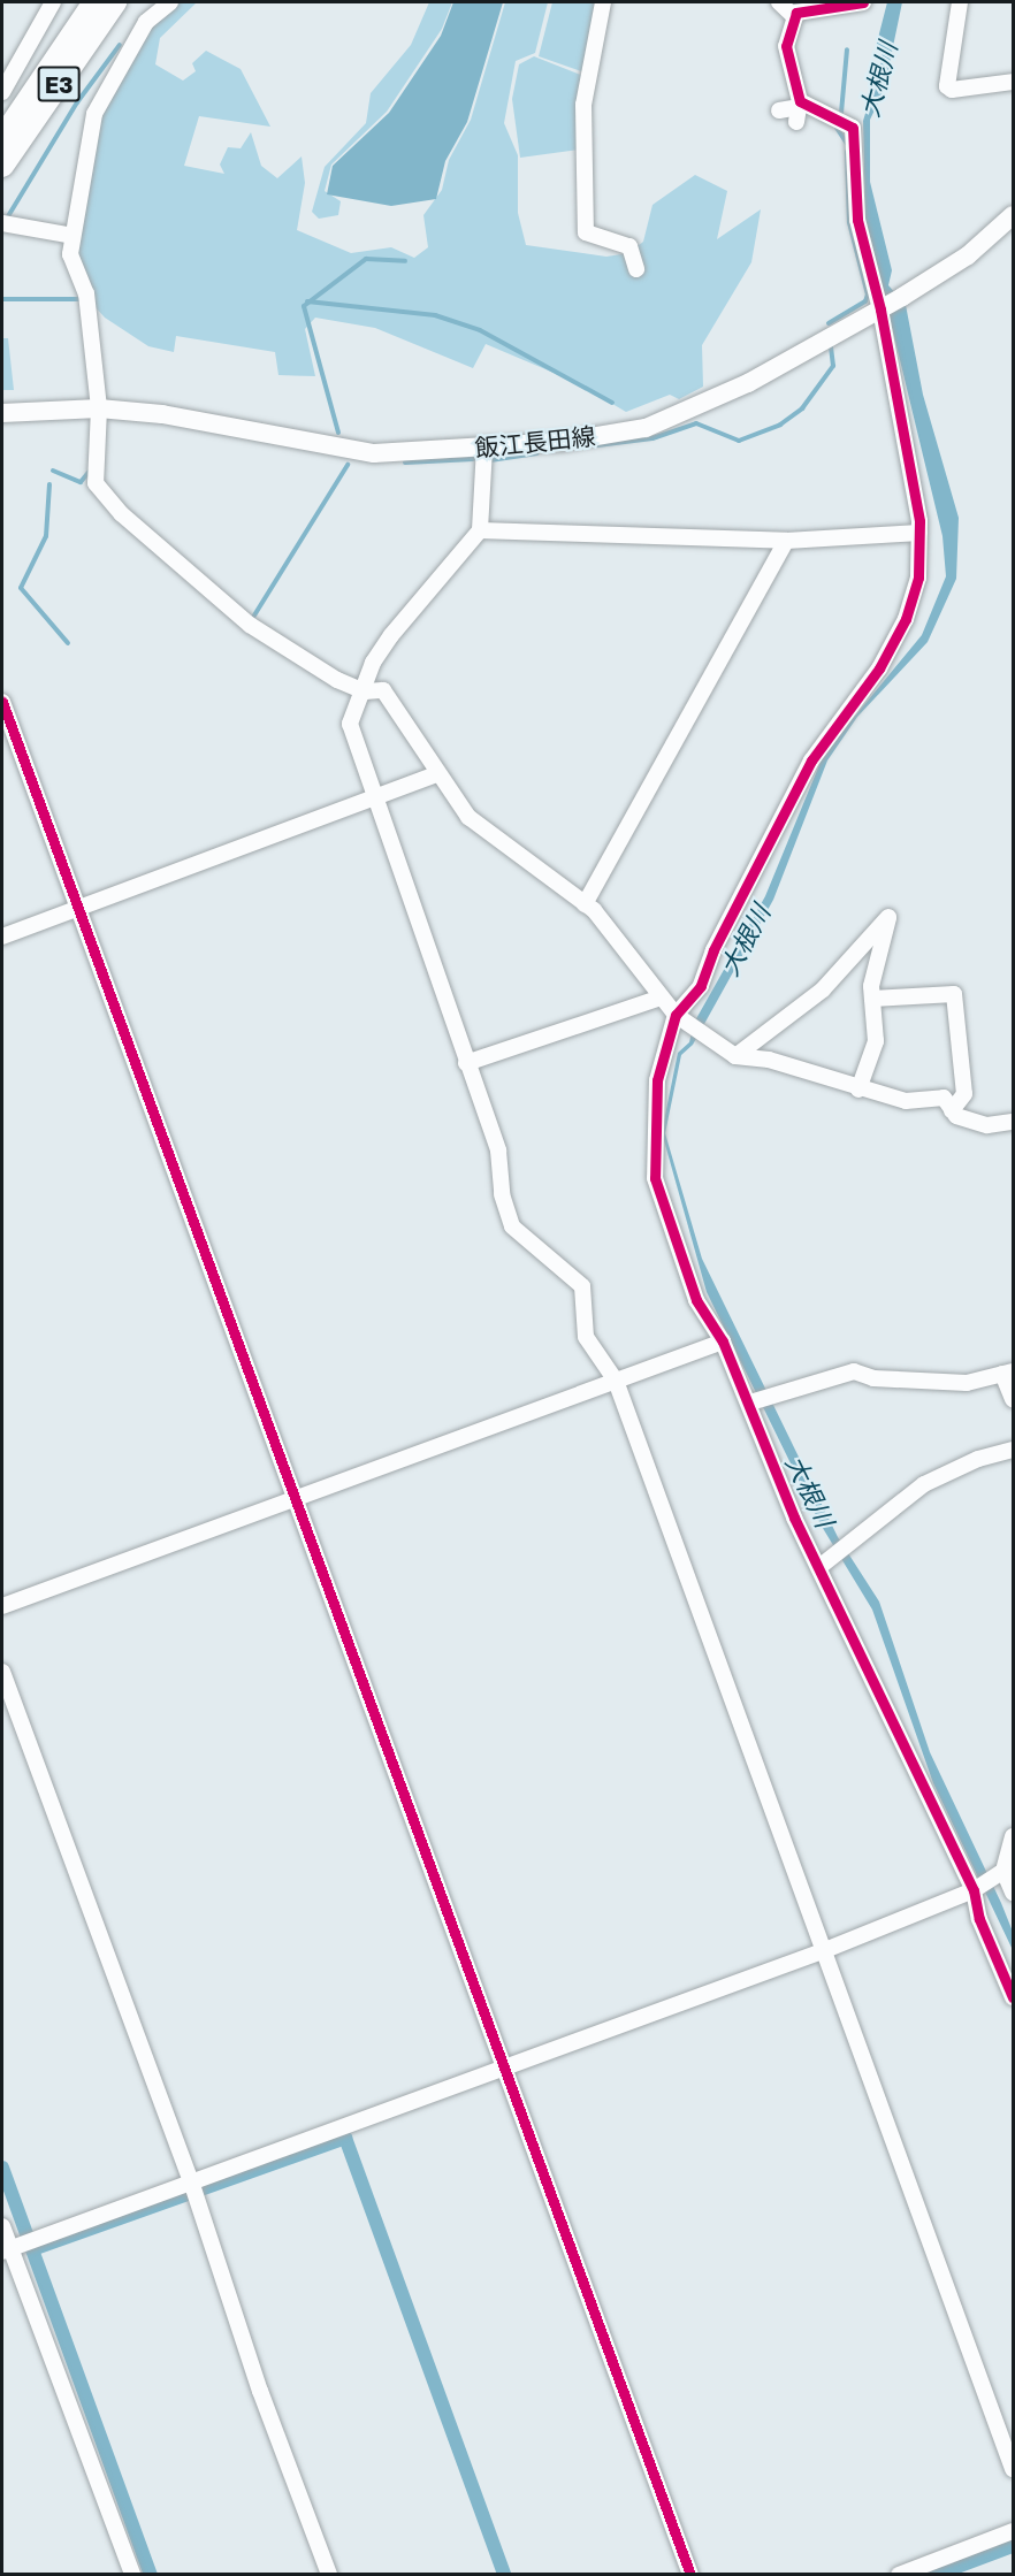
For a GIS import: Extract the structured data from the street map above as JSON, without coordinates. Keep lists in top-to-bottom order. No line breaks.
{"streets":{"highway":["E3"],"main road":["飯江長田線"]},"water":["大根川"]}
